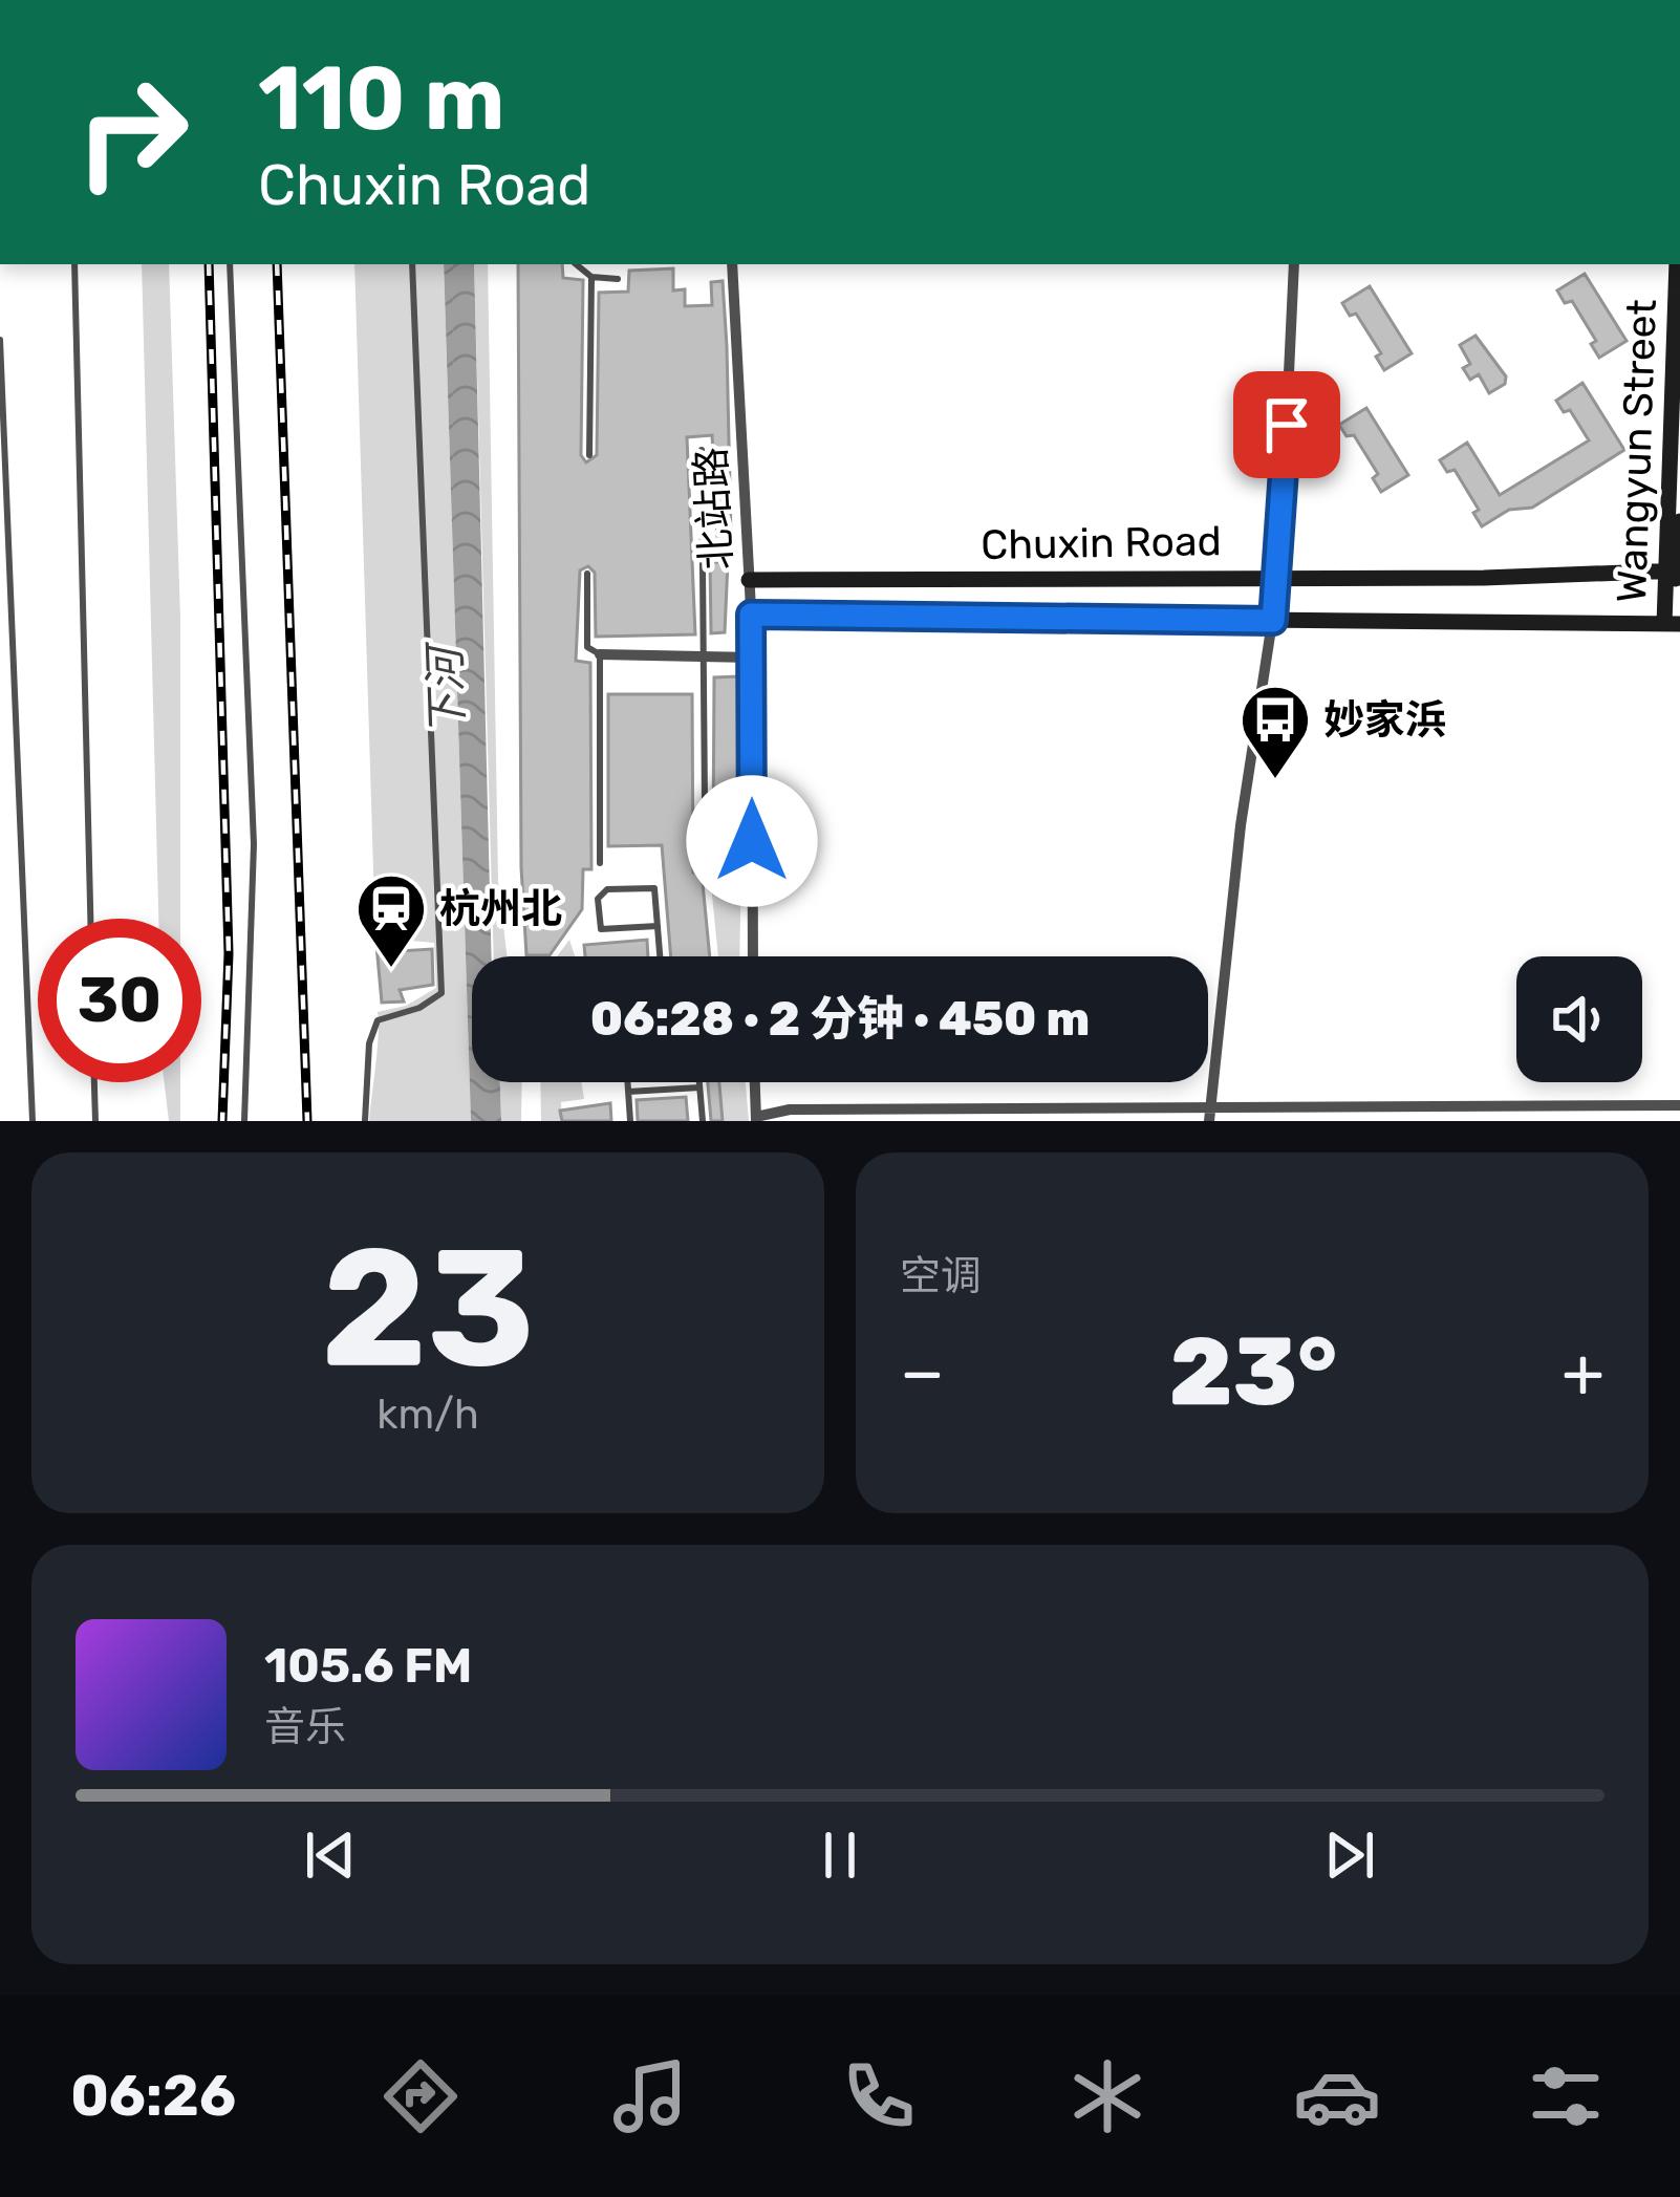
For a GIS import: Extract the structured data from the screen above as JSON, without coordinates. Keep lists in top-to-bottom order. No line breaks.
{"streets":{"street":["Wangyun Street","北站路","Chuxin Road"]},"crossings":[["Wangyun Street","Chuxin Road"],["北站路","Chuxin Road"]],"water":["下河"],"places":{"bus stop":["妙家浜"],"station":["杭州北"]},"page":{"turn":["110 m","Chuxin Road"],"limit":"30","trip":"06:28 · 2 分钟 · 450 m","tile":[["23","km/h"],"空调"],"heat":["−","23°","+"],"song":["105.6 FM","音乐"],"tabs":"06:26"}}
